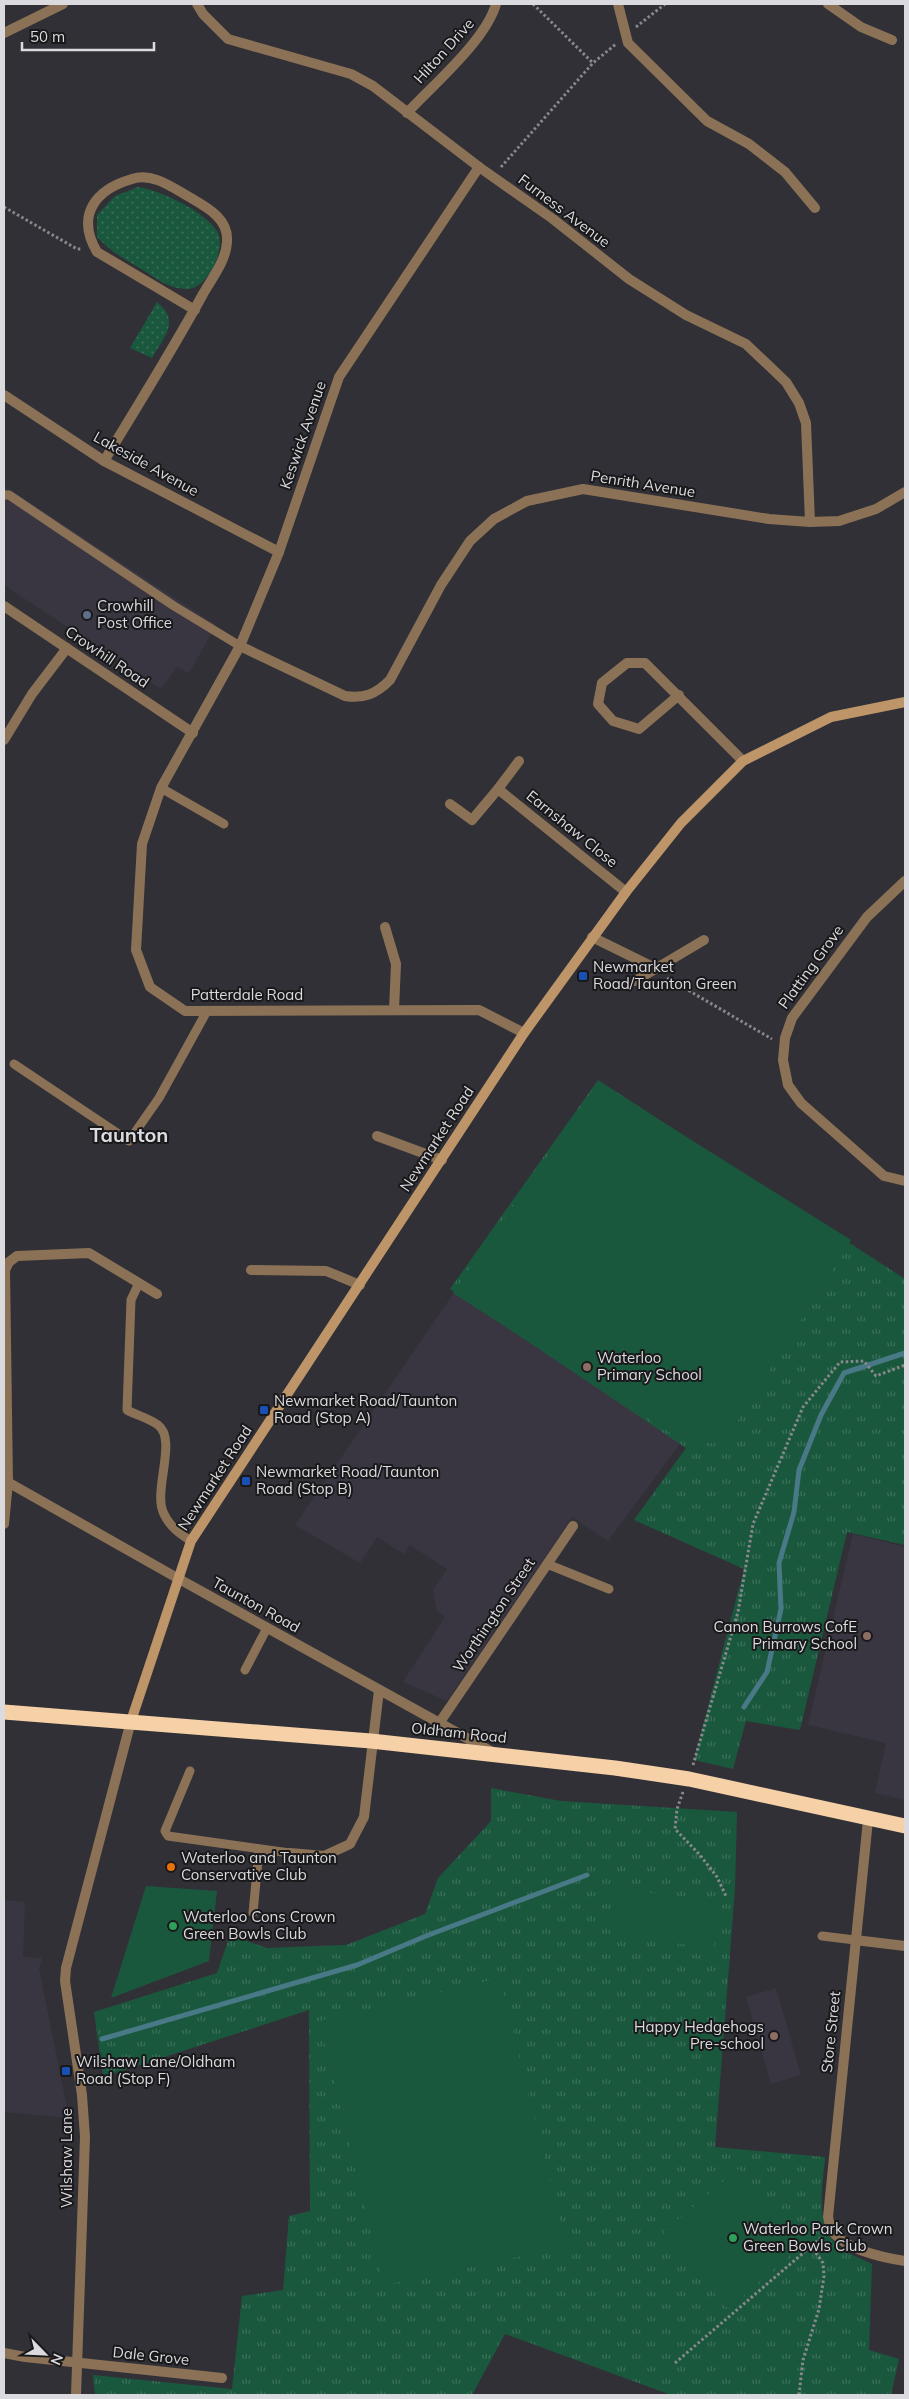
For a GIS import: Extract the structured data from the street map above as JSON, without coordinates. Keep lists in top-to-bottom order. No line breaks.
{"streets":{"highway":["Oldham Road"],"street":["Hilton Drive","Furness Avenue","Keswick Avenue","Lakeside Avenue","Penrith Avenue","Crowhill Road","Earnshaw Close","Platting Grove","Patterdale Road","Newmarket Road","Taunton Road","Worthington Street","Store Street","Wilshaw Lane","Dale Grove"]},"crossings":[["Hilton Drive","Furness Avenue"],["Furness Avenue","Keswick Avenue"],["Furness Avenue","Penrith Avenue"],["Keswick Avenue","Lakeside Avenue"],["Keswick Avenue","Penrith Avenue"],["Keswick Avenue","Crowhill Road"],["Keswick Avenue","Patterdale Road"],["Crowhill Road","Patterdale Road"],["Earnshaw Close","Newmarket Road"],["Patterdale Road","Newmarket Road"],["Newmarket Road","Taunton Road"],["Newmarket Road","Oldham Road"],["Newmarket Road","Wilshaw Lane"],["Taunton Road","Worthington Street"],["Taunton Road","Oldham Road"],["Oldham Road","Store Street"],["Oldham Road","Wilshaw Lane"],["Wilshaw Lane","Dale Grove"]],"districts":["Taunton"],"places":{"other":["Crowhill Post Office","Waterloo Primary School","Canon Burrows CofE Primary School","Waterloo and Taunton Conservative Club","Waterloo Cons Crown Green Bowls Club","Happy Hedgehogs Pre-school","Waterloo Park Crown Green Bowls Club"],"transit":["Newmarket Road/Taunton Green","Newmarket Road/Taunton Road (Stop A)","Newmarket Road/Taunton Road (Stop B)","Wilshaw Lane/Oldham Road (Stop F)"]},"scale_bar":"50 m","north":"bottom right"}
